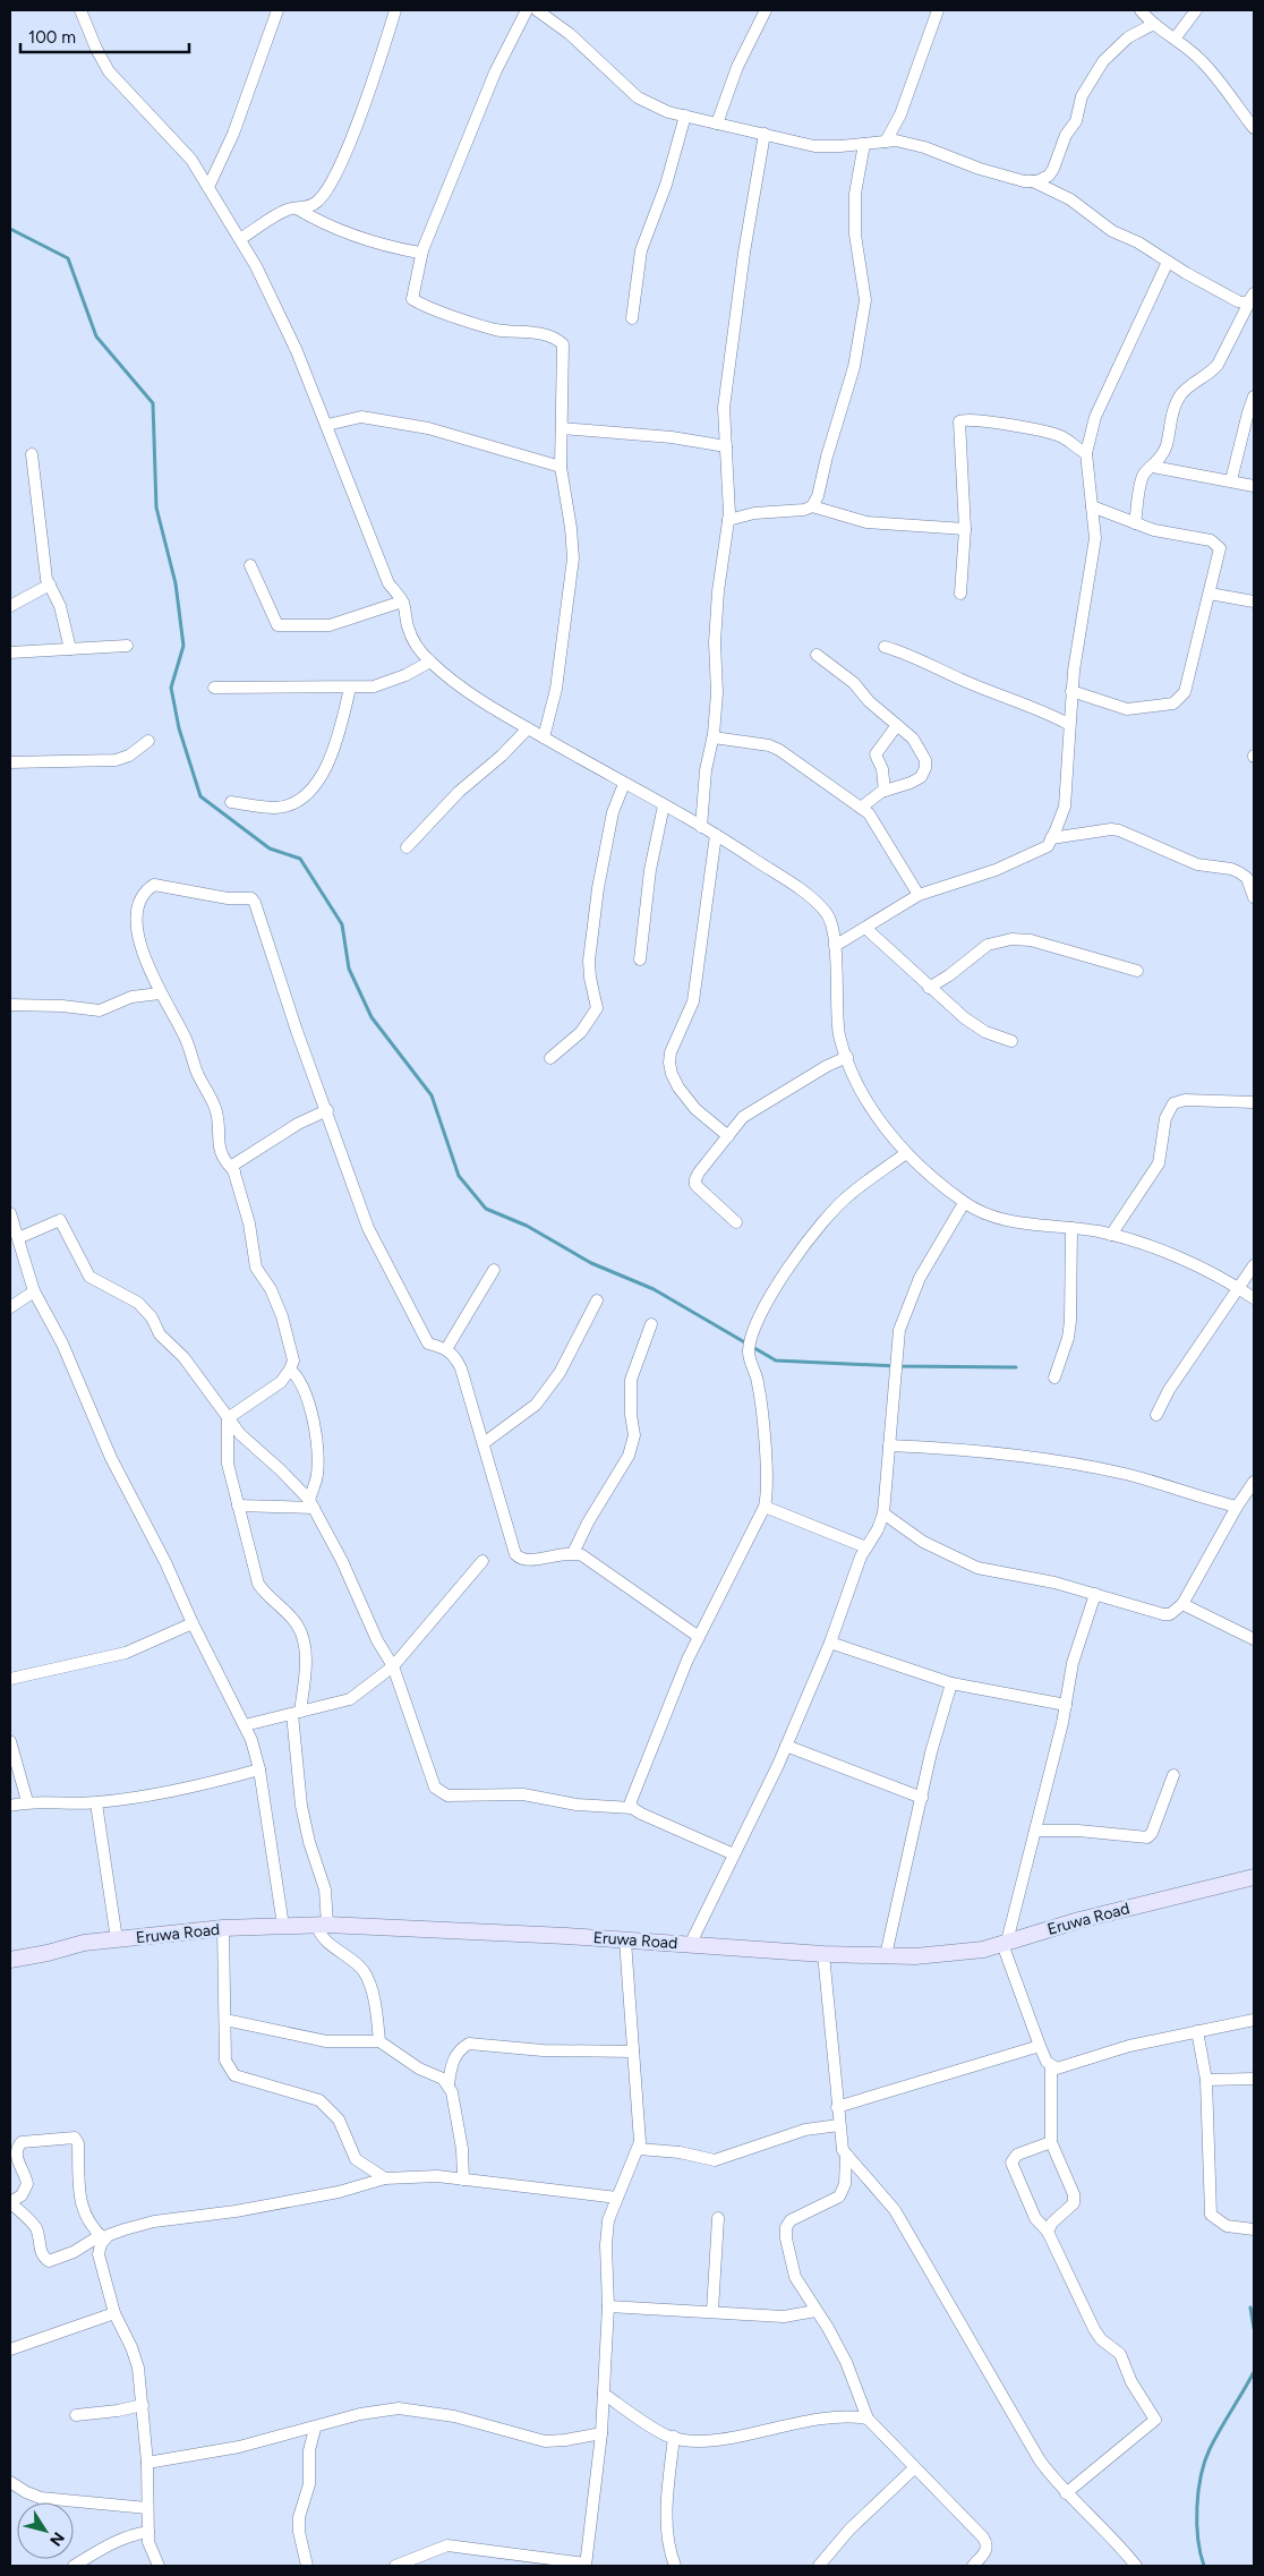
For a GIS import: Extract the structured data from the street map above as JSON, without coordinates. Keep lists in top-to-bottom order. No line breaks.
{"streets":{"main road":["Eruwa Road"]},"scale_bar":"100 m","north":"bottom right"}
